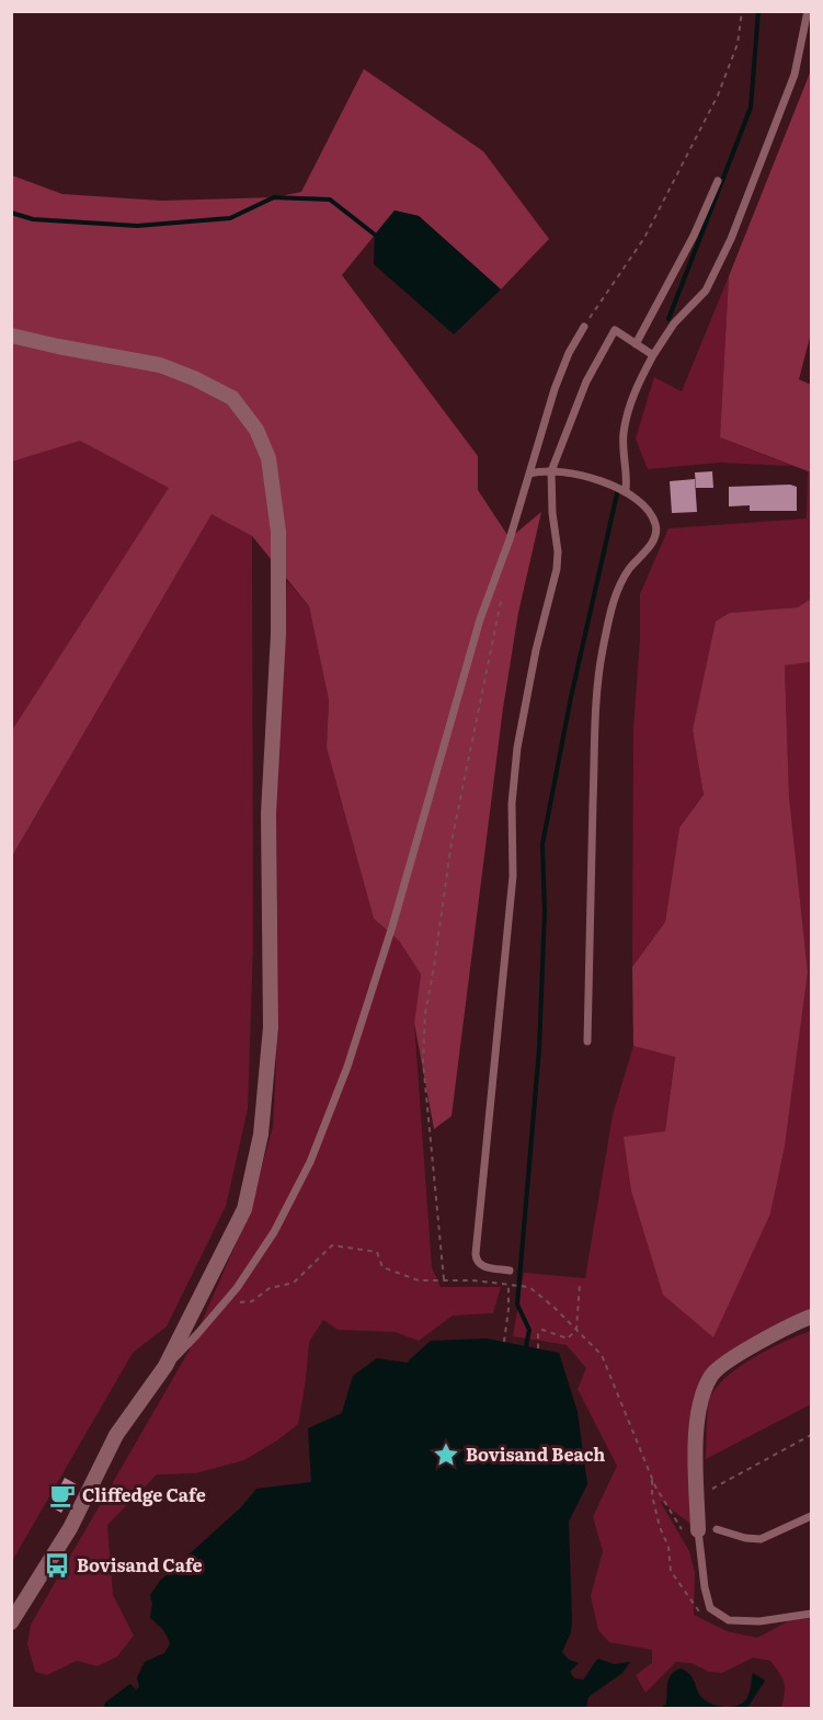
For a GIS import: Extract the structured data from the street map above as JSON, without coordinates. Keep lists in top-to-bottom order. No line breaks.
{"places":{"place":["Bovisand Beach"],"cafe":["Cliffedge Cafe"],"bus stop":["Bovisand Cafe"]}}
